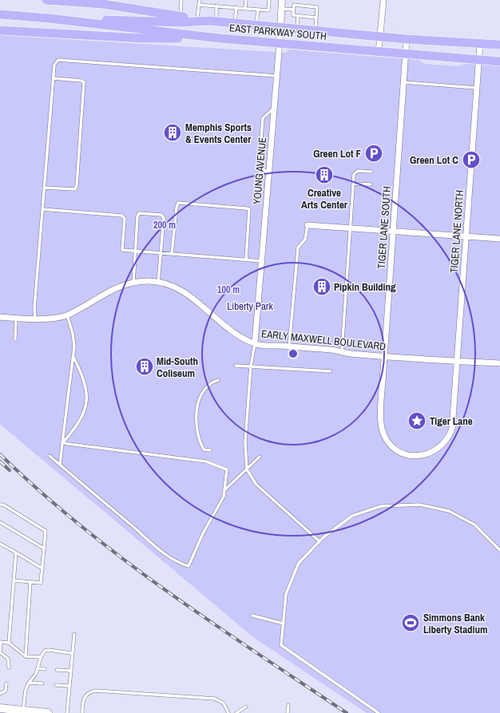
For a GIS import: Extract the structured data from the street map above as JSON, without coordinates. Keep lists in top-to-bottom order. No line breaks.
{"streets":{"main road":["EAST PARKWAY SOUTH"],"street":["YOUNG AVENUE","TIGER LANE SOUTH","TIGER LANE NORTH","EARLY MAXWELL BOULEVARD"]},"crossings":[["EAST PARKWAY SOUTH","YOUNG AVENUE"],["EAST PARKWAY SOUTH","TIGER LANE SOUTH"],["EAST PARKWAY SOUTH","TIGER LANE NORTH"],["YOUNG AVENUE","EARLY MAXWELL BOULEVARD"],["TIGER LANE SOUTH","TIGER LANE NORTH"],["TIGER LANE SOUTH","EARLY MAXWELL BOULEVARD"],["TIGER LANE NORTH","EARLY MAXWELL BOULEVARD"]],"parks":["Liberty Park"],"places":{"building":["Memphis Sports & Events Center","Creative Arts Center","Pipkin Building","Mid-South Coliseum"],"parking":["Green Lot F","Green Lot C"],"place":["Tiger Lane"],"sports":["Simmons Bank Liberty Stadium"]},"rings":["200 m","100 m"]}
